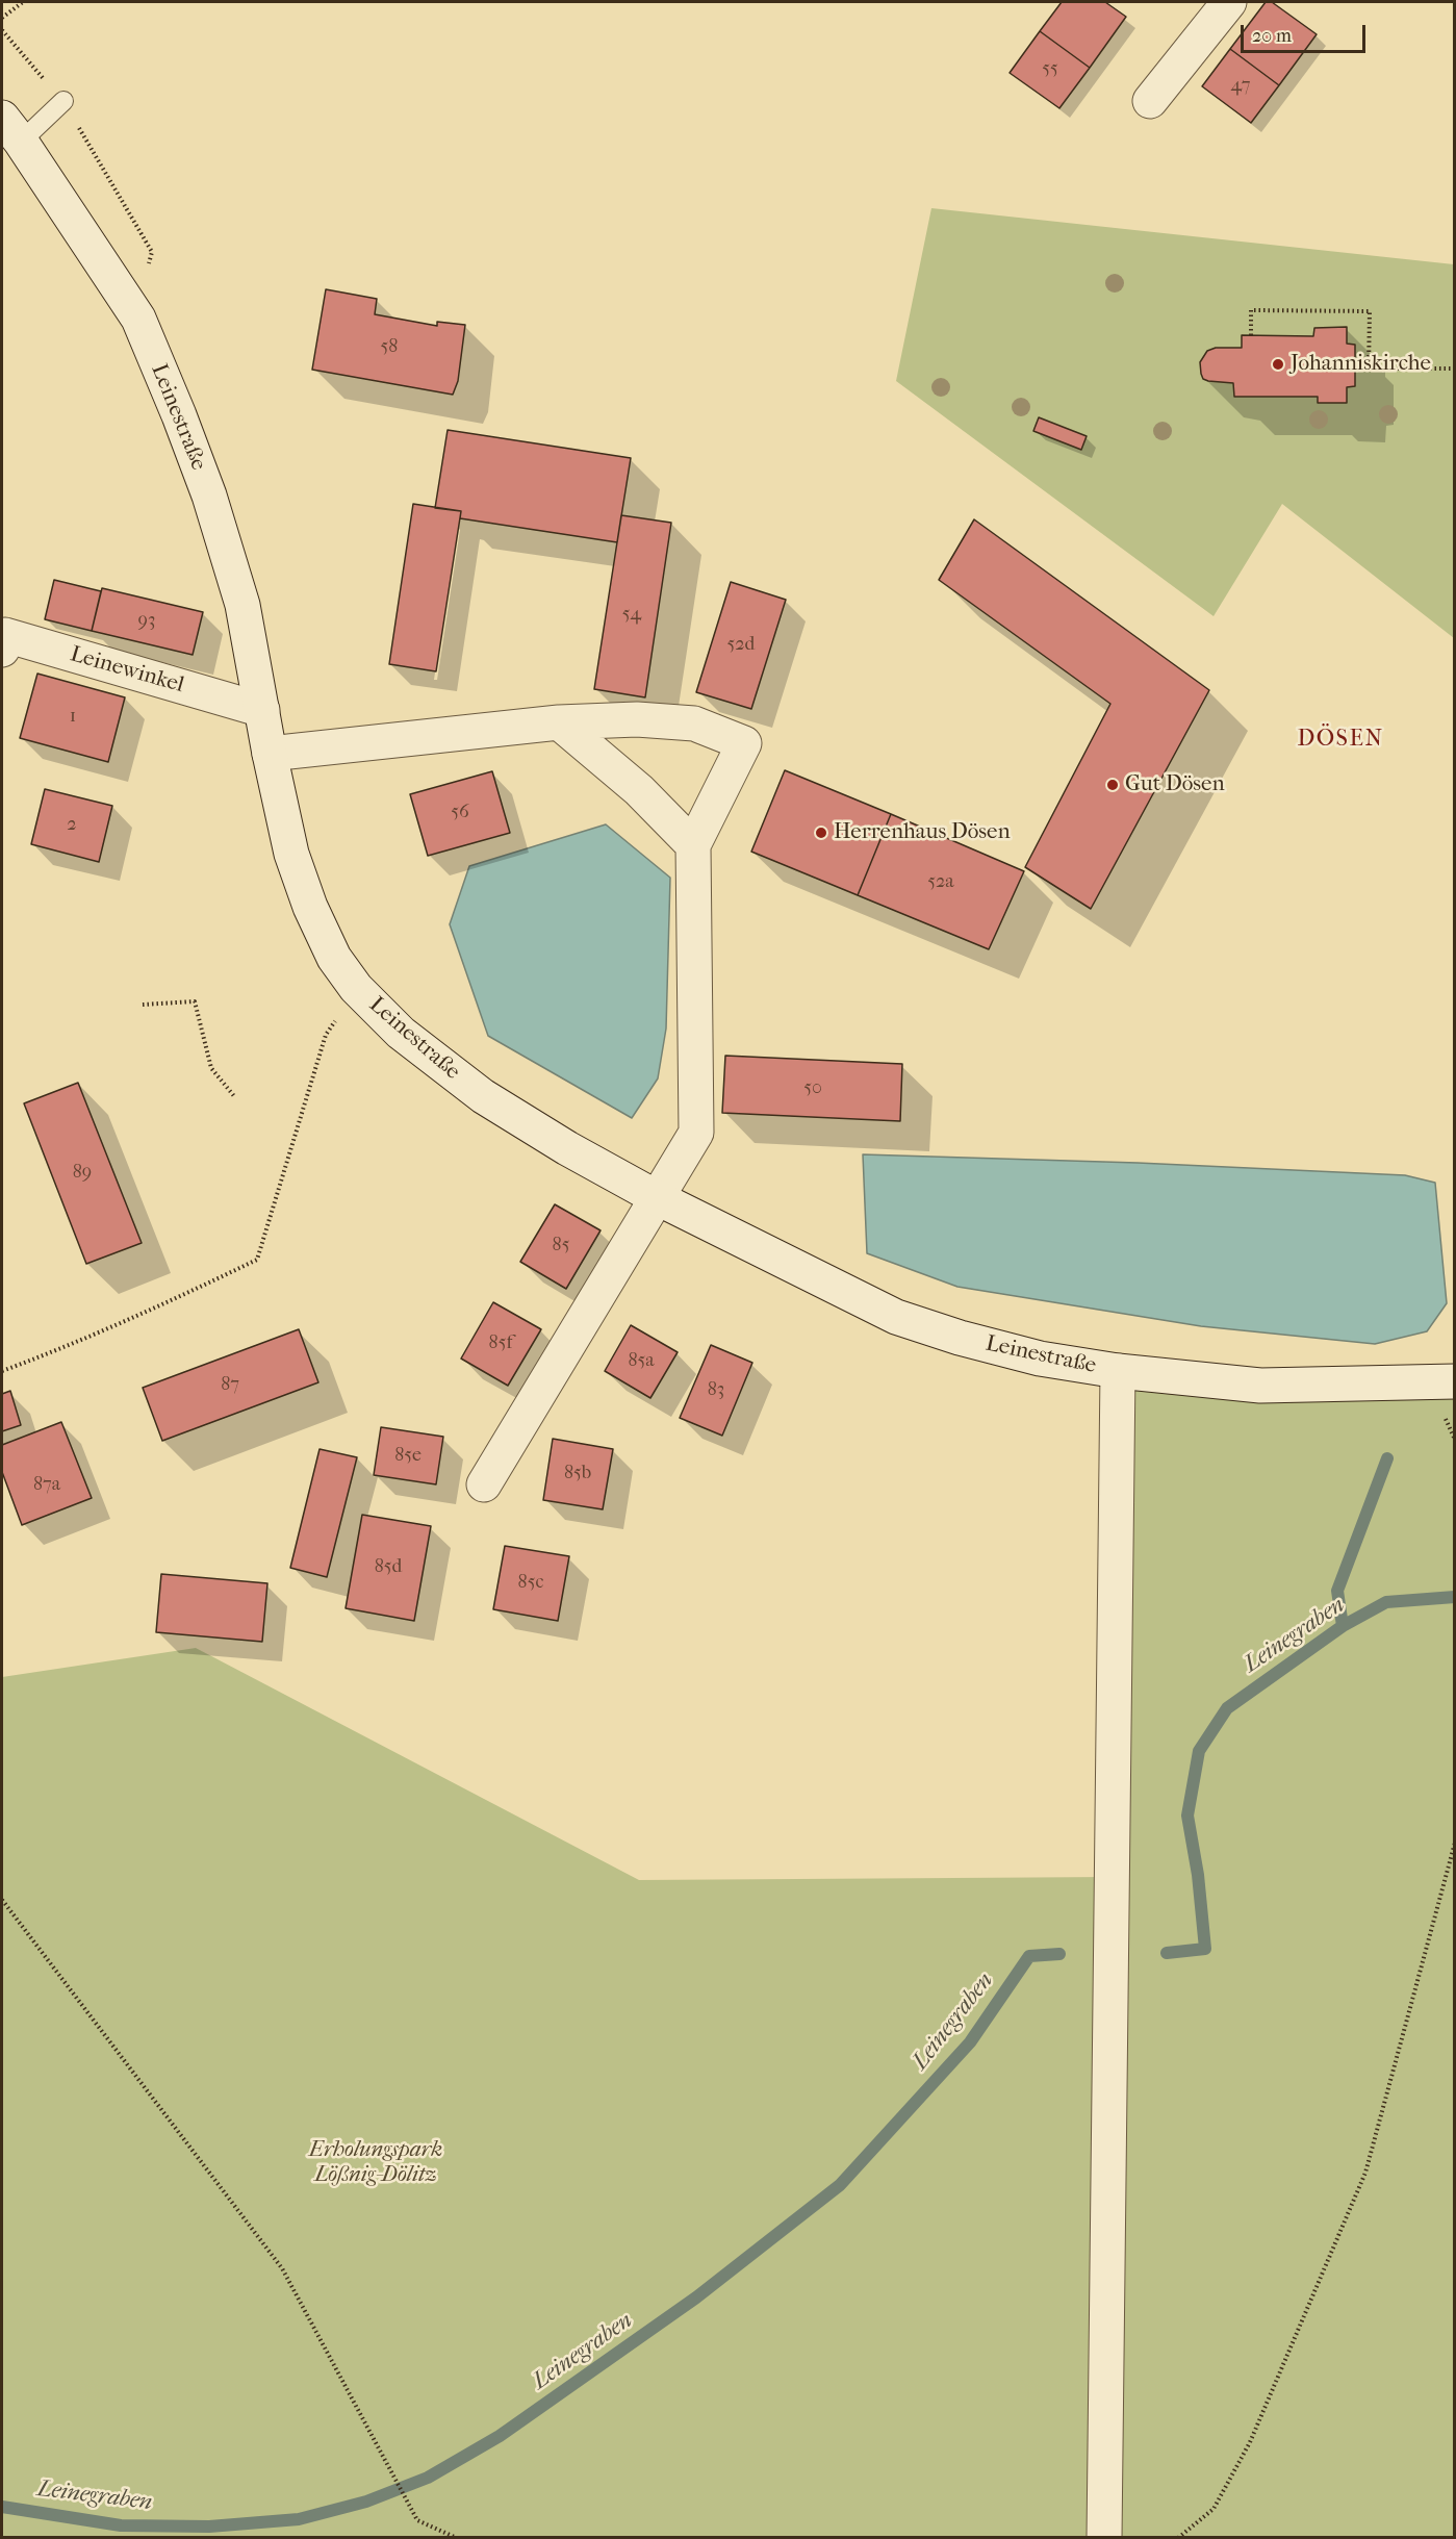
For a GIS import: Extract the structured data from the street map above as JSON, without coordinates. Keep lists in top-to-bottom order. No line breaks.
{"streets":{"street":["Leinestraße","Leinewinkel"]},"crossings":[["Leinestraße","Leinewinkel"]],"districts":["DÖSEN"],"water":["Leinegraben"],"parks":["Erholungspark Lößnig-Dölitz"],"places":["Johanniskirche","Gut Dösen","Herrenhaus Dösen"],"house_numbers":["55","47","58","54","93","52d","1","56","2","52a","50","89","85","85f","85a","87","83","85e","85b","87a","85d","85c"],"scale_bar":"20 m"}
